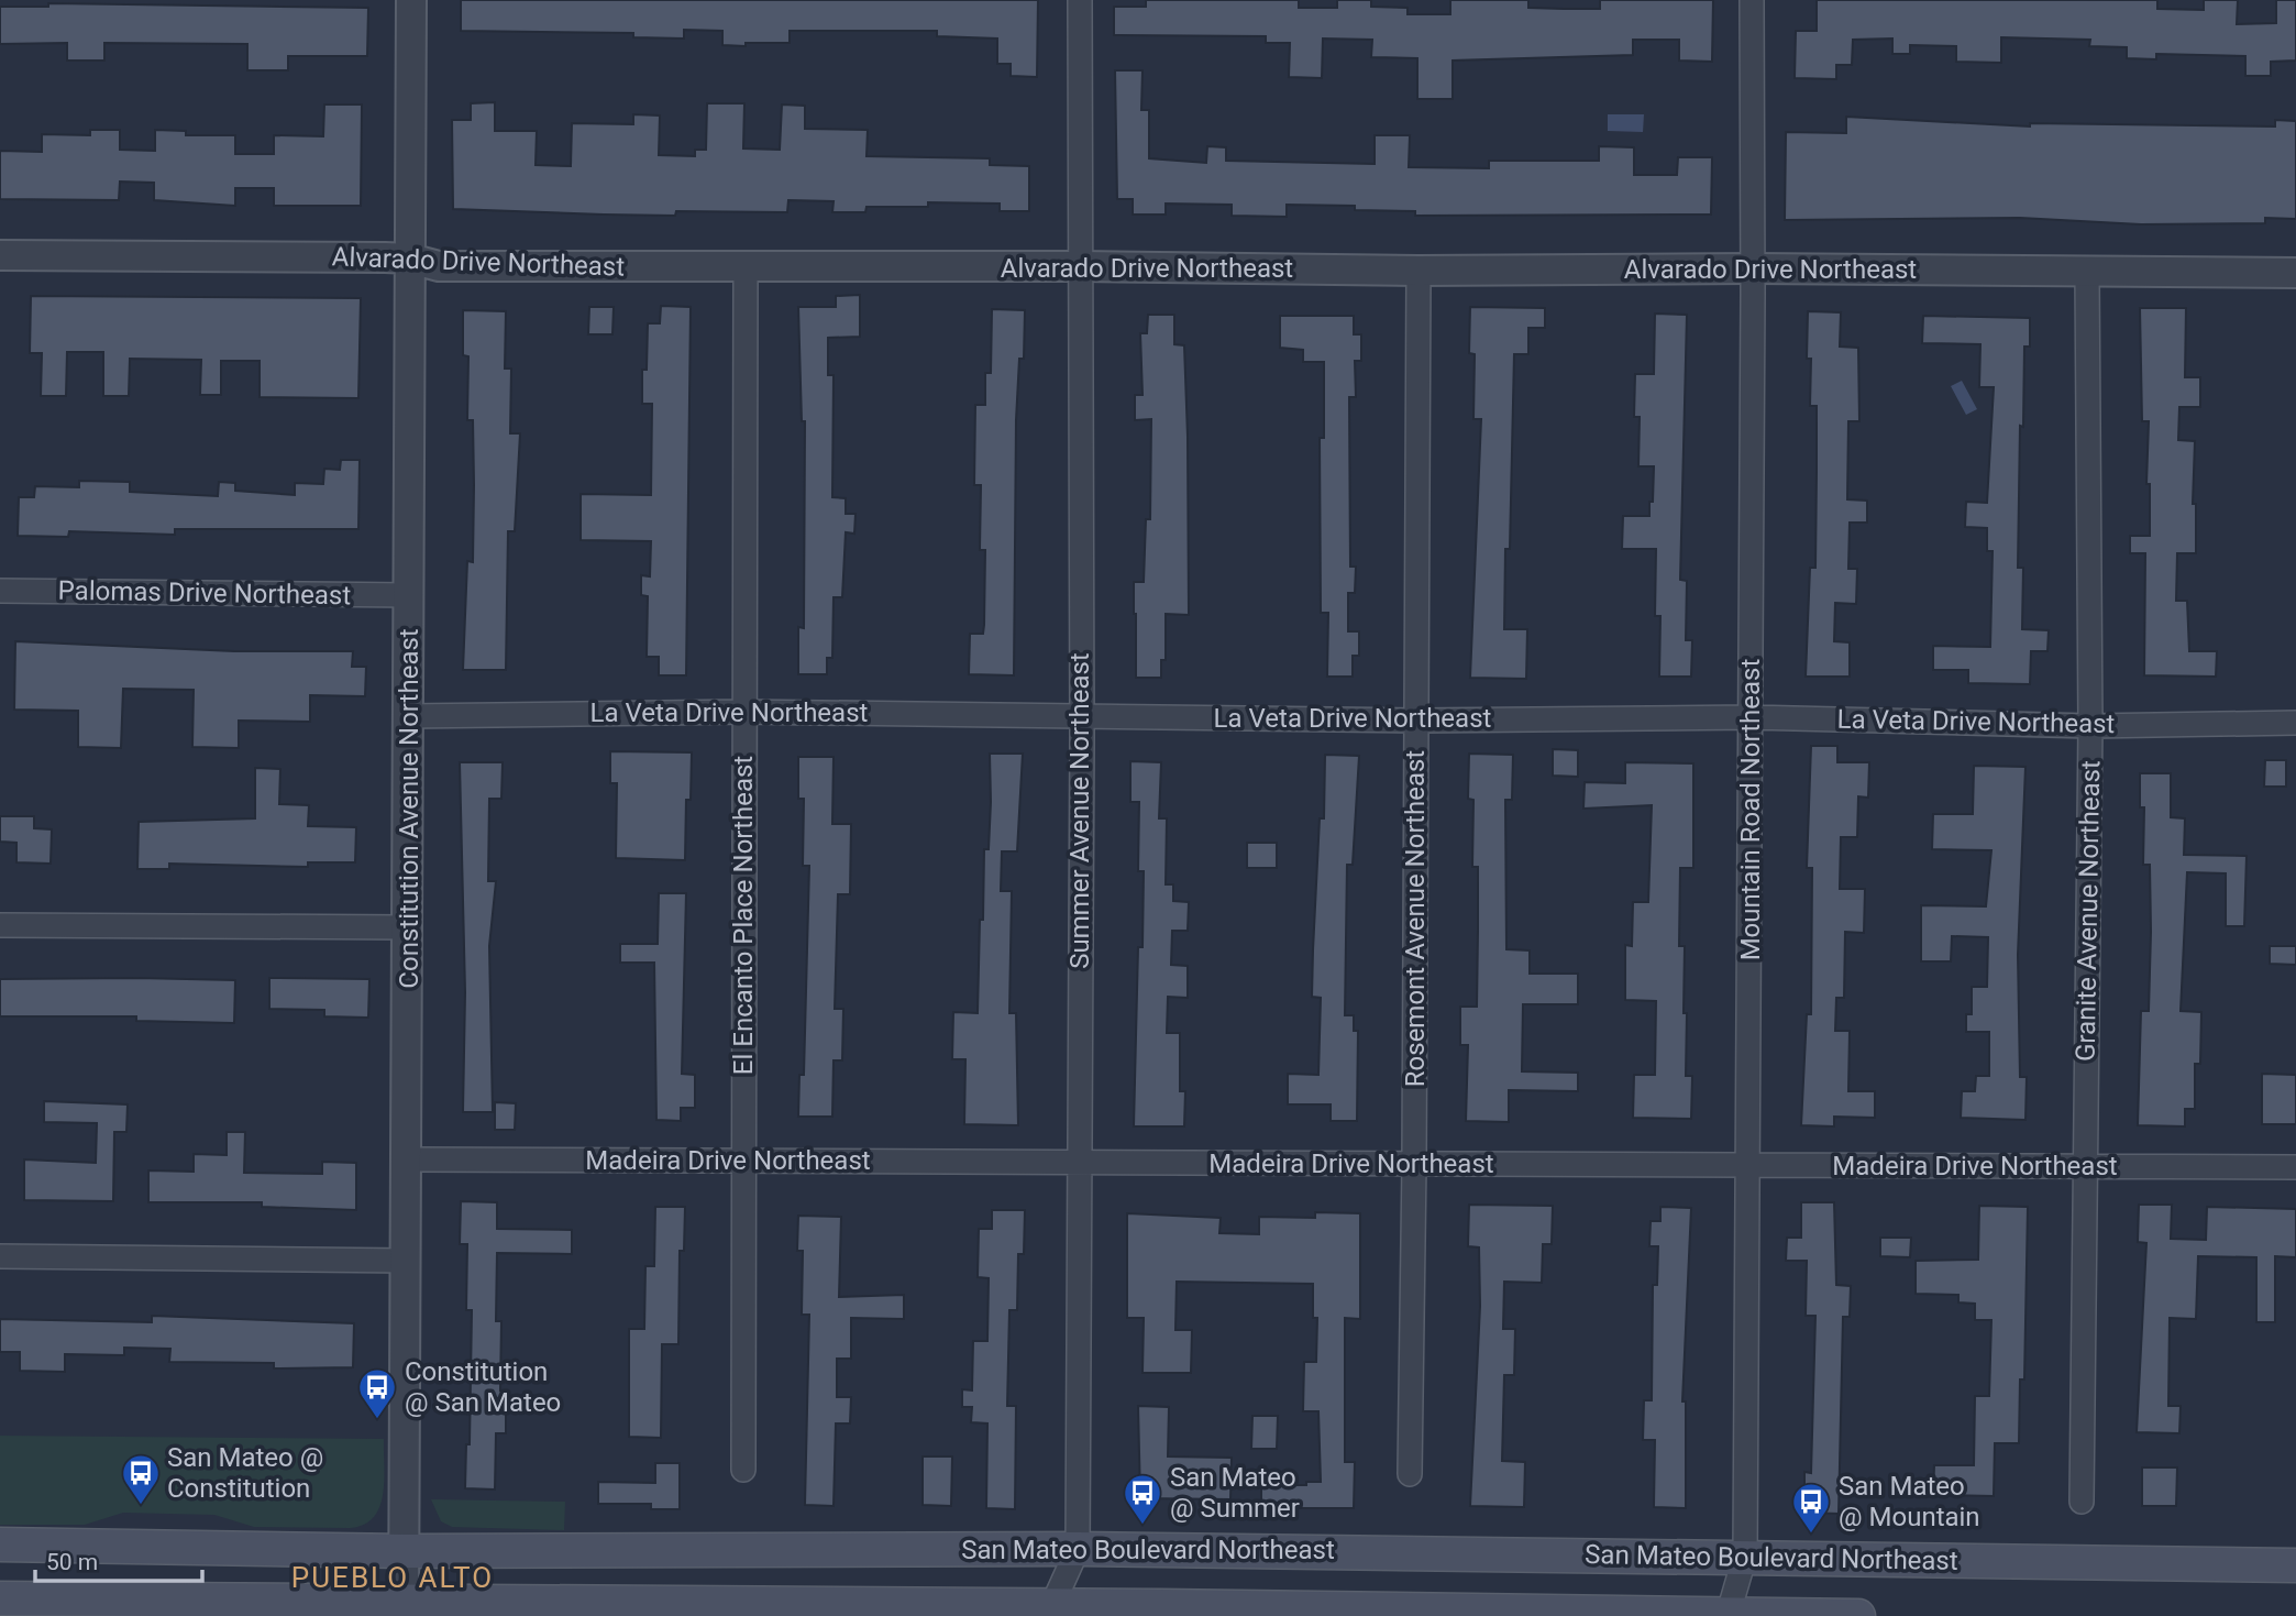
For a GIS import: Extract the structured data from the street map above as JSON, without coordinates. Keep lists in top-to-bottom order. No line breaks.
{"streets":{"main road":["San Mateo Boulevard Northeast"],"street":["Alvarado Drive Northeast","Palomas Drive Northeast","La Veta Drive Northeast","Constitution Avenue Northeast","Mountain Road Northeast","Summer Avenue Northeast","Granite Avenue Northeast","El Encanto Place Northeast","Rosemont Avenue Northeast","Madeira Drive Northeast"]},"crossings":[["Alvarado Drive Northeast","Constitution Avenue Northeast"],["Alvarado Drive Northeast","Mountain Road Northeast"],["Alvarado Drive Northeast","Summer Avenue Northeast"],["Alvarado Drive Northeast","Granite Avenue Northeast"],["Alvarado Drive Northeast","El Encanto Place Northeast"],["Alvarado Drive Northeast","Rosemont Avenue Northeast"],["Palomas Drive Northeast","Constitution Avenue Northeast"],["La Veta Drive Northeast","Constitution Avenue Northeast"],["La Veta Drive Northeast","Mountain Road Northeast"],["La Veta Drive Northeast","Summer Avenue Northeast"],["La Veta Drive Northeast","Granite Avenue Northeast"],["La Veta Drive Northeast","El Encanto Place Northeast"],["La Veta Drive Northeast","Rosemont Avenue Northeast"],["Constitution Avenue Northeast","Madeira Drive Northeast"],["Constitution Avenue Northeast","San Mateo Boulevard Northeast"],["Mountain Road Northeast","Madeira Drive Northeast"],["Mountain Road Northeast","San Mateo Boulevard Northeast"],["Summer Avenue Northeast","Madeira Drive Northeast"],["Summer Avenue Northeast","San Mateo Boulevard Northeast"],["Granite Avenue Northeast","Madeira Drive Northeast"],["El Encanto Place Northeast","Madeira Drive Northeast"],["Rosemont Avenue Northeast","Madeira Drive Northeast"]],"districts":["PUEBLO ALTO"],"places":{"bus stop":["Constitution @ San Mateo","San Mateo @ Constitution","San Mateo @ Summer","San Mateo @ Mountain"]},"scale_bar":"50 m"}
